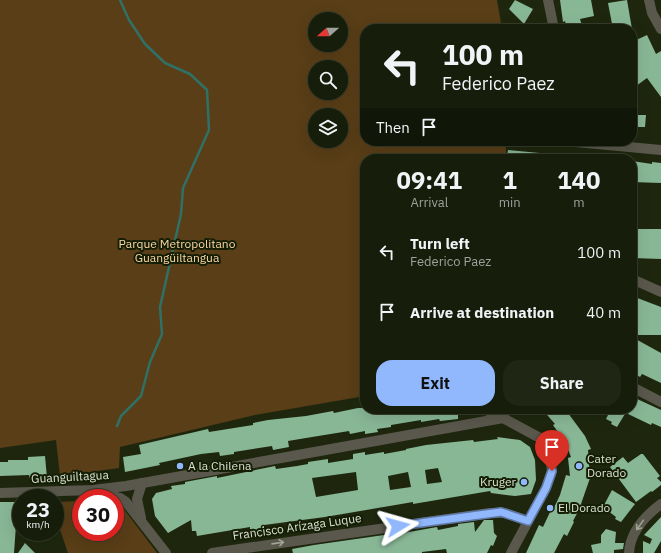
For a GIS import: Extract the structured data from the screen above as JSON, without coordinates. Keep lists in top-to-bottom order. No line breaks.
{"streets":{"street":["Guanguiltagua","Francisco Arízaga Luque"]},"one_way":["Francisco Arízaga Luque"],"parks":["Parque Metropolitano Guangüiltangua"],"places":["A la Chilena","Cater Dorado","Kruger","El Dorado"],"north":"left","page":{"turn":["100 m","Federico Paez"],"then":"Then","eta":["09:41","Arrival","1","min","140","m"],"list":[{"name":"Turn left","note":"Federico Paez","value":"100 m"},{"name":"Arrive at destination","value":"40 m"}],"buttons":["Exit","Share"],"speed":"23 km/h","limit":"30"}}
